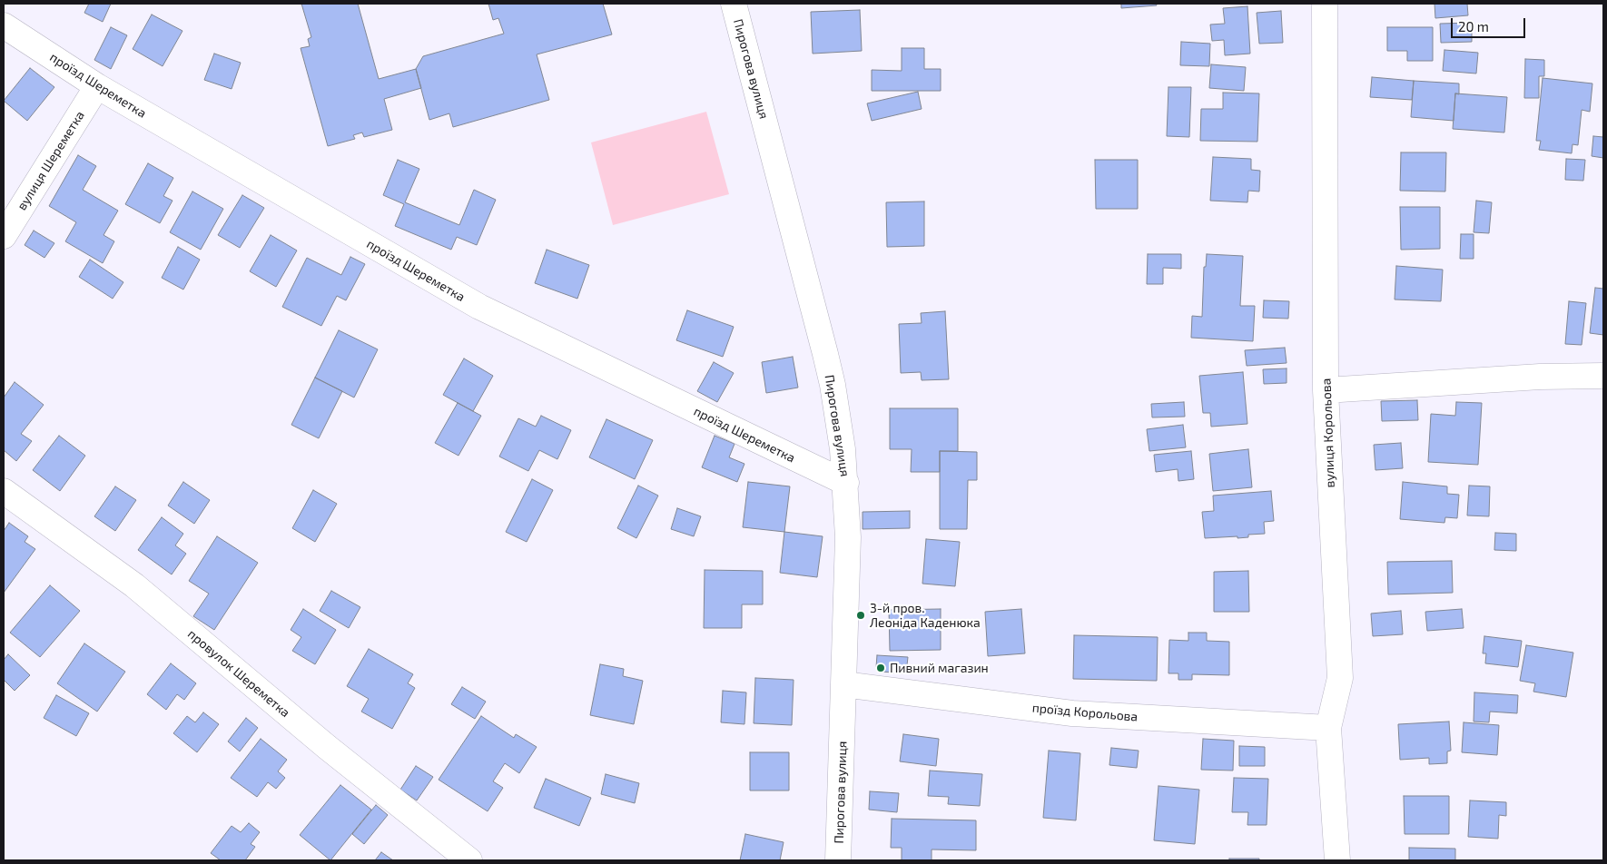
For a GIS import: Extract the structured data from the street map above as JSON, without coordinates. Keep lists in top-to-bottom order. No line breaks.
{"streets":{"street":["Пирогова вулиця","проїзд Шереметка","вулиця Шереметка","вулиця Корольова","провулок Шереметка","проїзд Корольова"]},"crossings":[["Пирогова вулиця","проїзд Шереметка"],["Пирогова вулиця","проїзд Корольова"],["проїзд Шереметка","вулиця Шереметка"],["вулиця Корольова","проїзд Корольова"]],"places":["3-й пров. Леоніда Каденюка","Пивний магазин"],"scale_bar":"20 m"}
